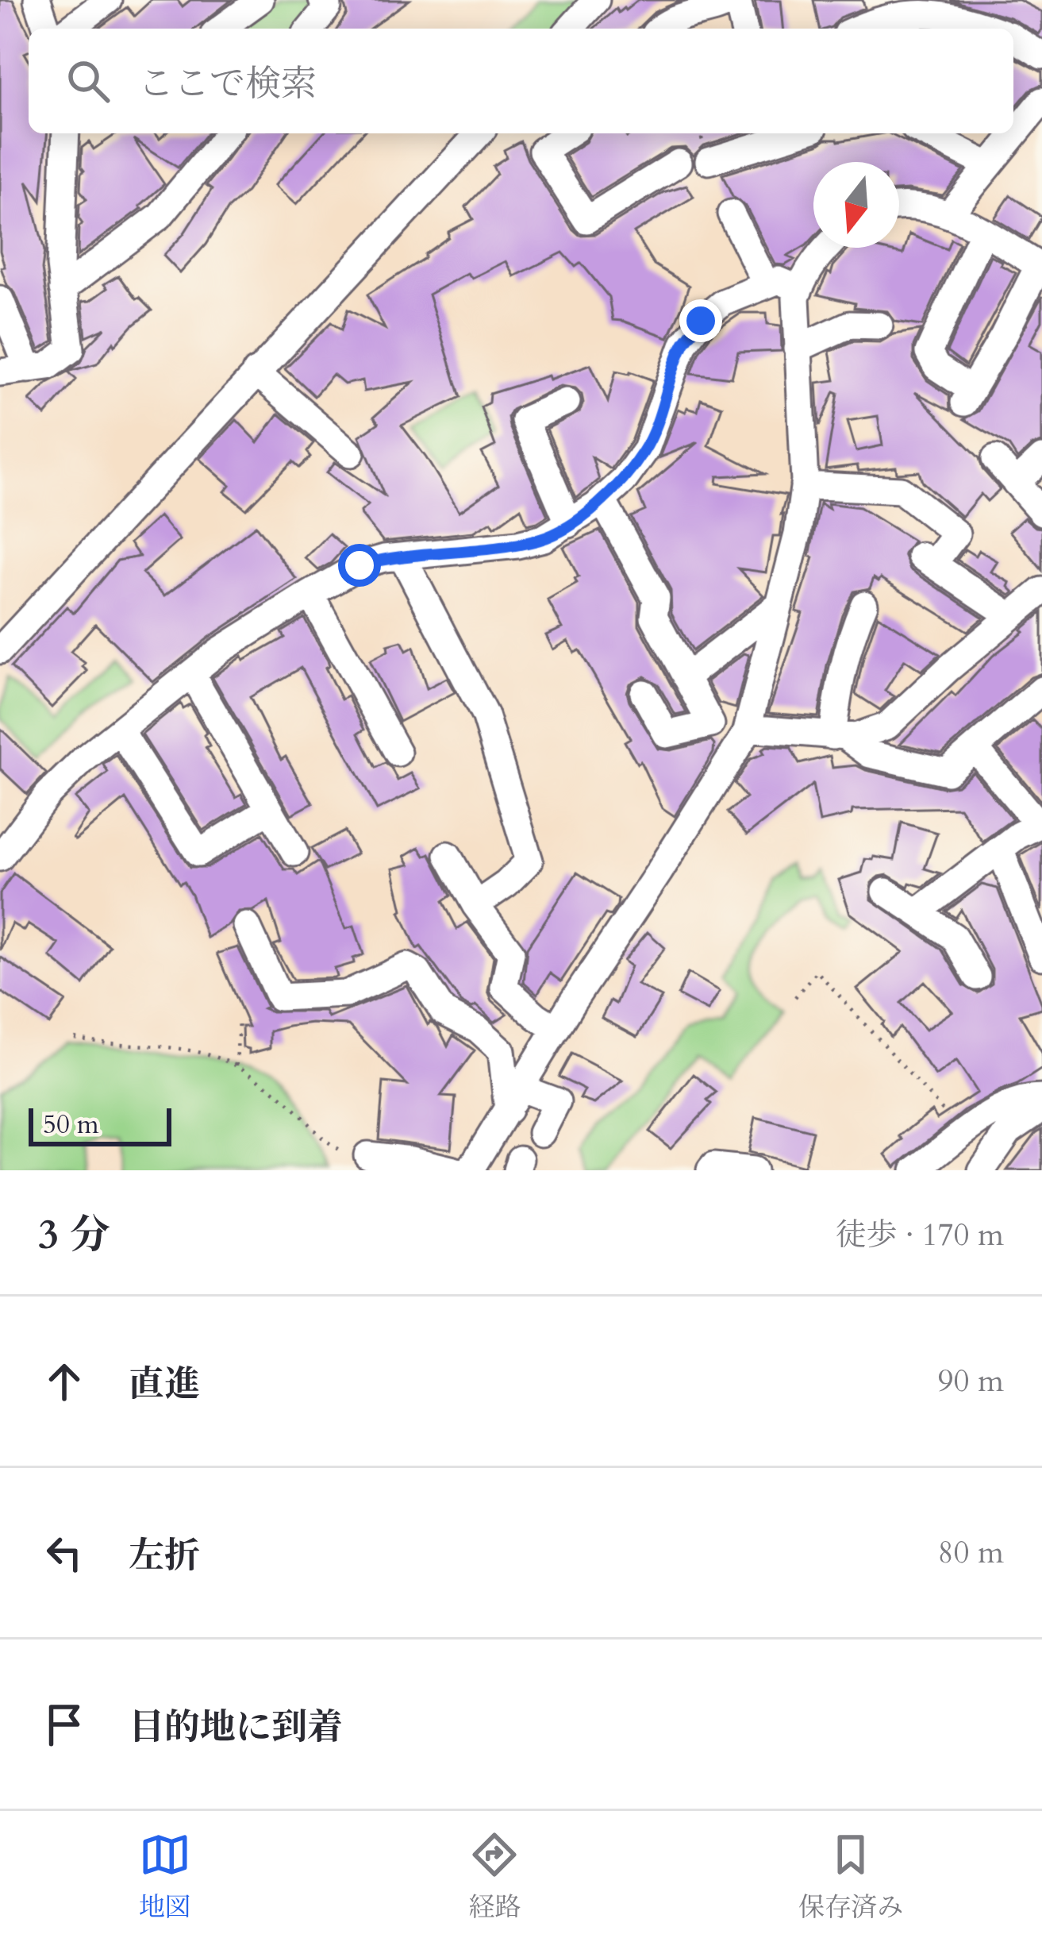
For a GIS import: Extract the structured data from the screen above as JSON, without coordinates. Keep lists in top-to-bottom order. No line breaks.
{"scale_bar":"50 m","north":"bottom","page":{"search":"ここで検索","scale":"50 m","heading":["3 分","徒歩 · 170 m"],"list":[["直進","90 m"],["左折","80 m"],"目的地に到着"],"nav":["地図","経路","保存済み"]}}
